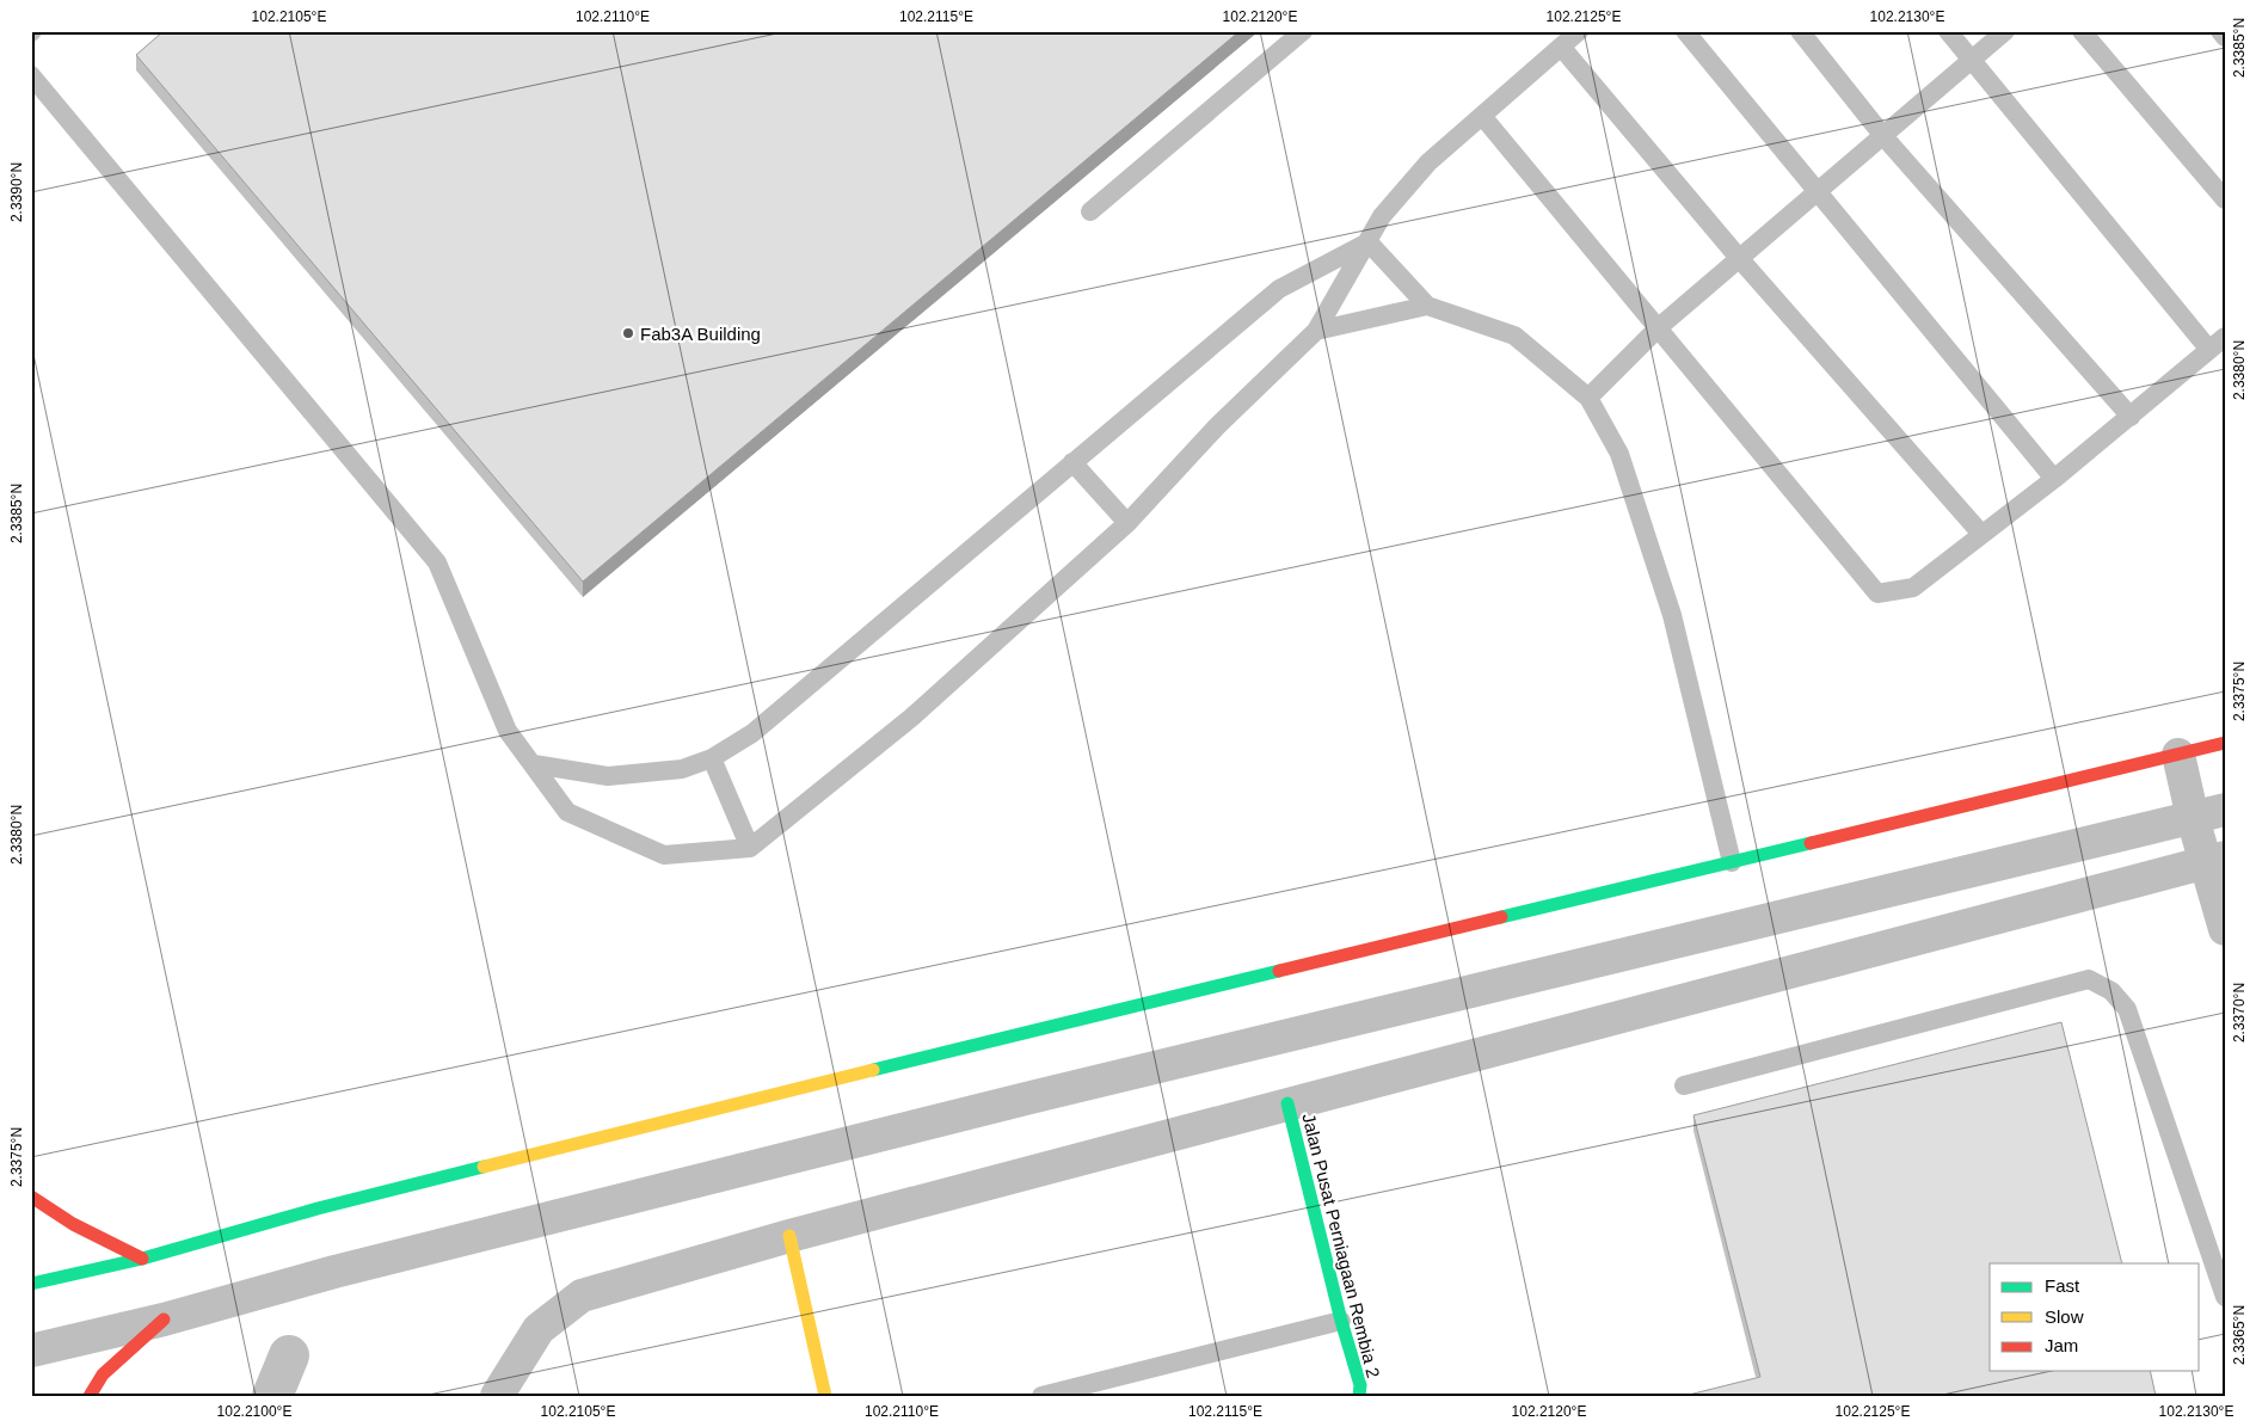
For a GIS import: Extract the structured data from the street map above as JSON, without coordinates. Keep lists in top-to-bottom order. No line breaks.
{"streets":{"main road":["Jalan Pusat Perniagaan Rembia 2"]},"places":["Fab3A Building"],"legend":["Fast","Slow","Jam"],"coordinates":["102.2105°E","102.2110°E","102.2115°E","102.2120°E","102.2125°E","102.2130°E","2.3385°N","2.3390°N","2.3380°N","2.3375°N","2.3370°N","2.3365°N","102.2100°E"]}
